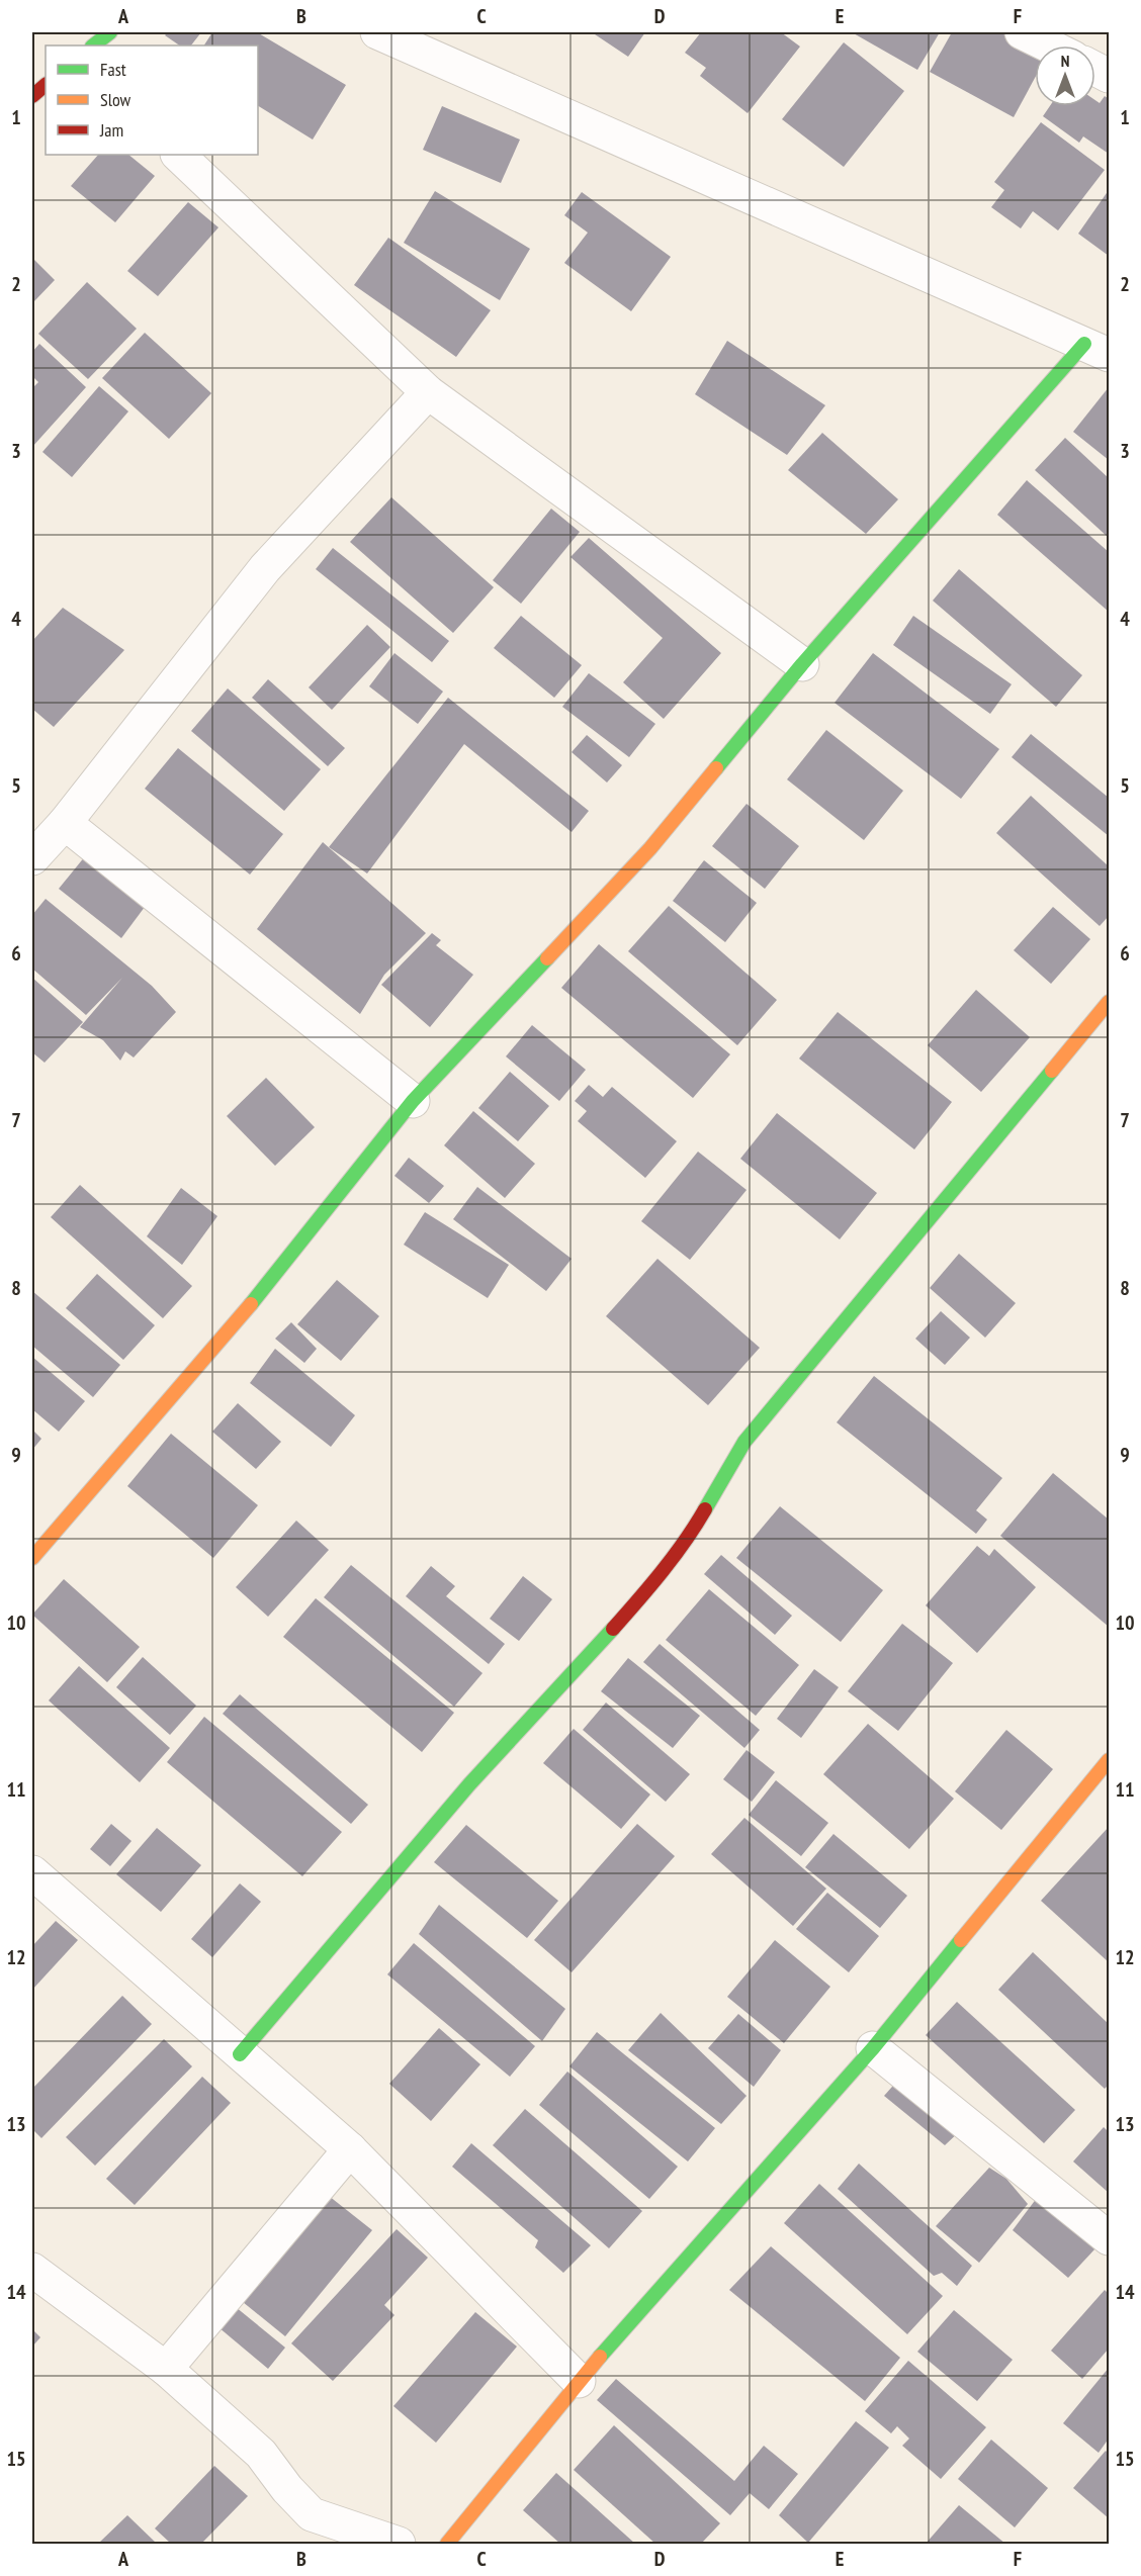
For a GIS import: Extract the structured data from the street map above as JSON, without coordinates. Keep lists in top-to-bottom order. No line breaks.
{"legend":["Fast","Slow","Jam"],"north":"top","grid":{"columns":["A","B","C","D","E","F"],"rows":["1","2","3","4","5","6","7","8","9","10","11","12","13","14","15"]}}
